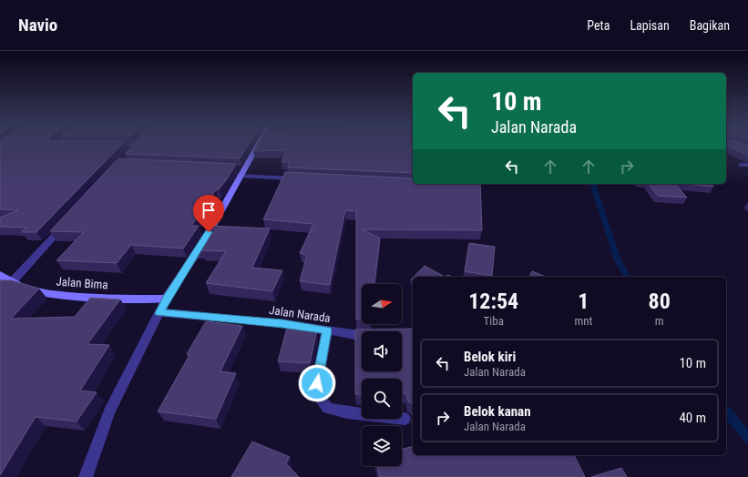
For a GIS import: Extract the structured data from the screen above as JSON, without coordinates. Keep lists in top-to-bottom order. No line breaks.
{"streets":{"main road":["Jalan Bima"],"street":["Jalan Narada"]},"north":"right","page":{"header":"Navio","nav":["Peta","Lapisan","Bagikan"],"turn":["10 m","Jalan Narada"],"eta":["12:54","Tiba","1","mnt","80","m"],"list":[{"name":"Belok kiri","note":"Jalan Narada","value":"10 m"},{"name":"Belok kanan","note":"Jalan Narada","value":"40 m"}]}}
